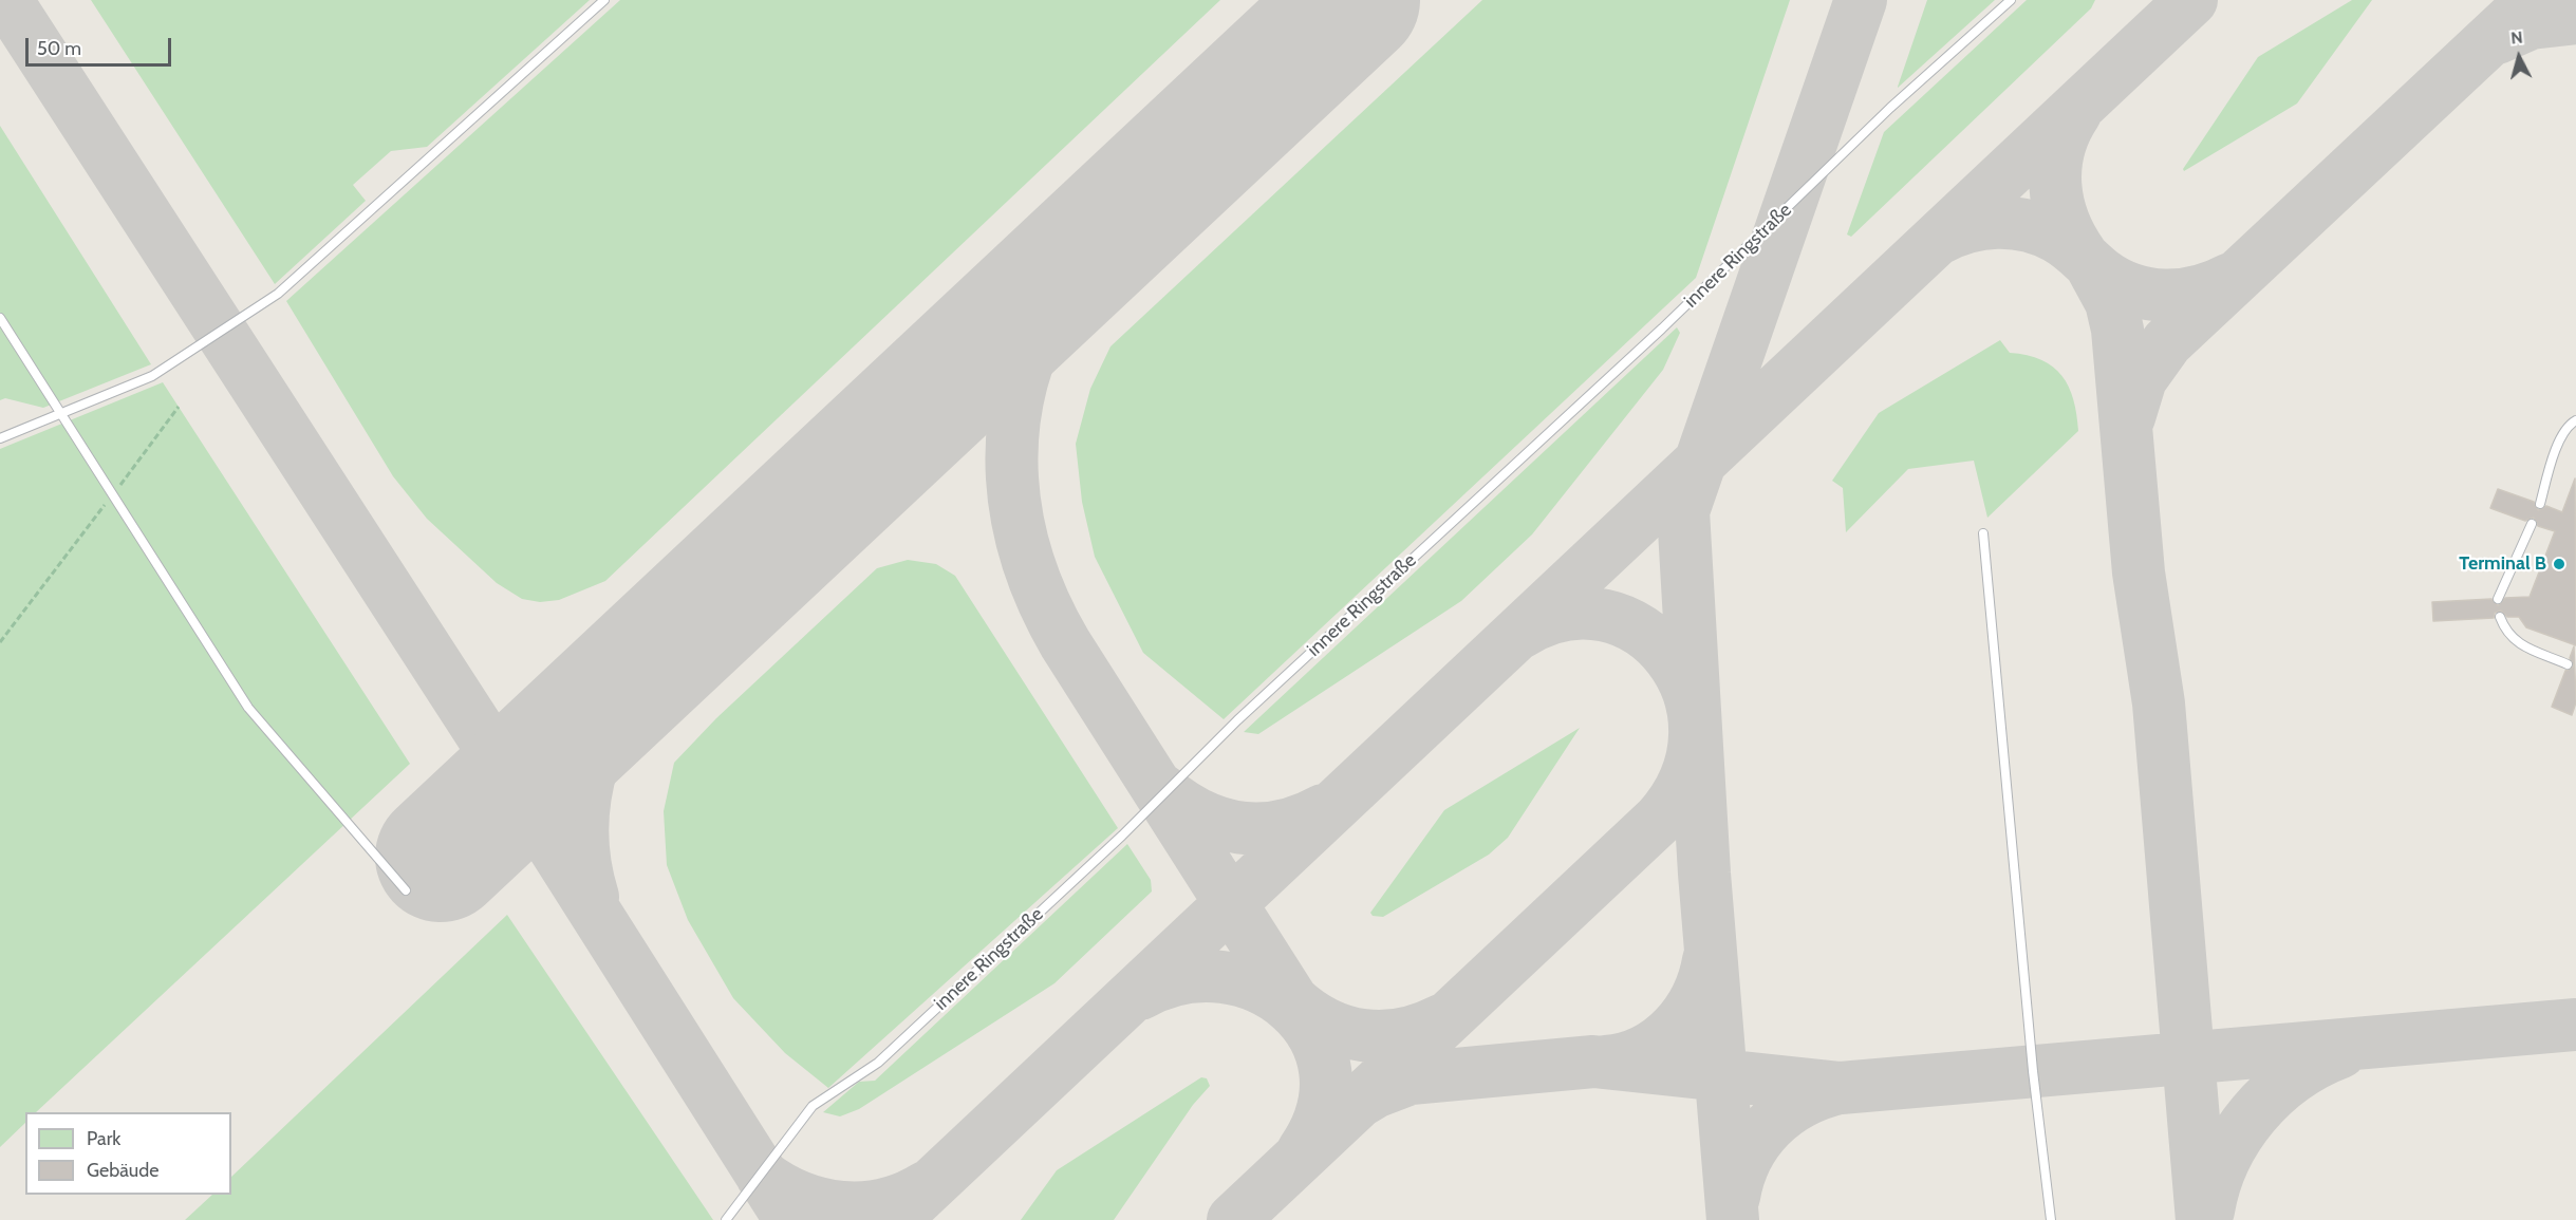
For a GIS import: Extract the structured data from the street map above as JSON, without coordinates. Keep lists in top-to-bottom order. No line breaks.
{"streets":{"lane":["innere Ringstraße"]},"places":["Terminal B"],"legend":["Park","Gebäude"],"scale_bar":"50 m","north":"top"}
